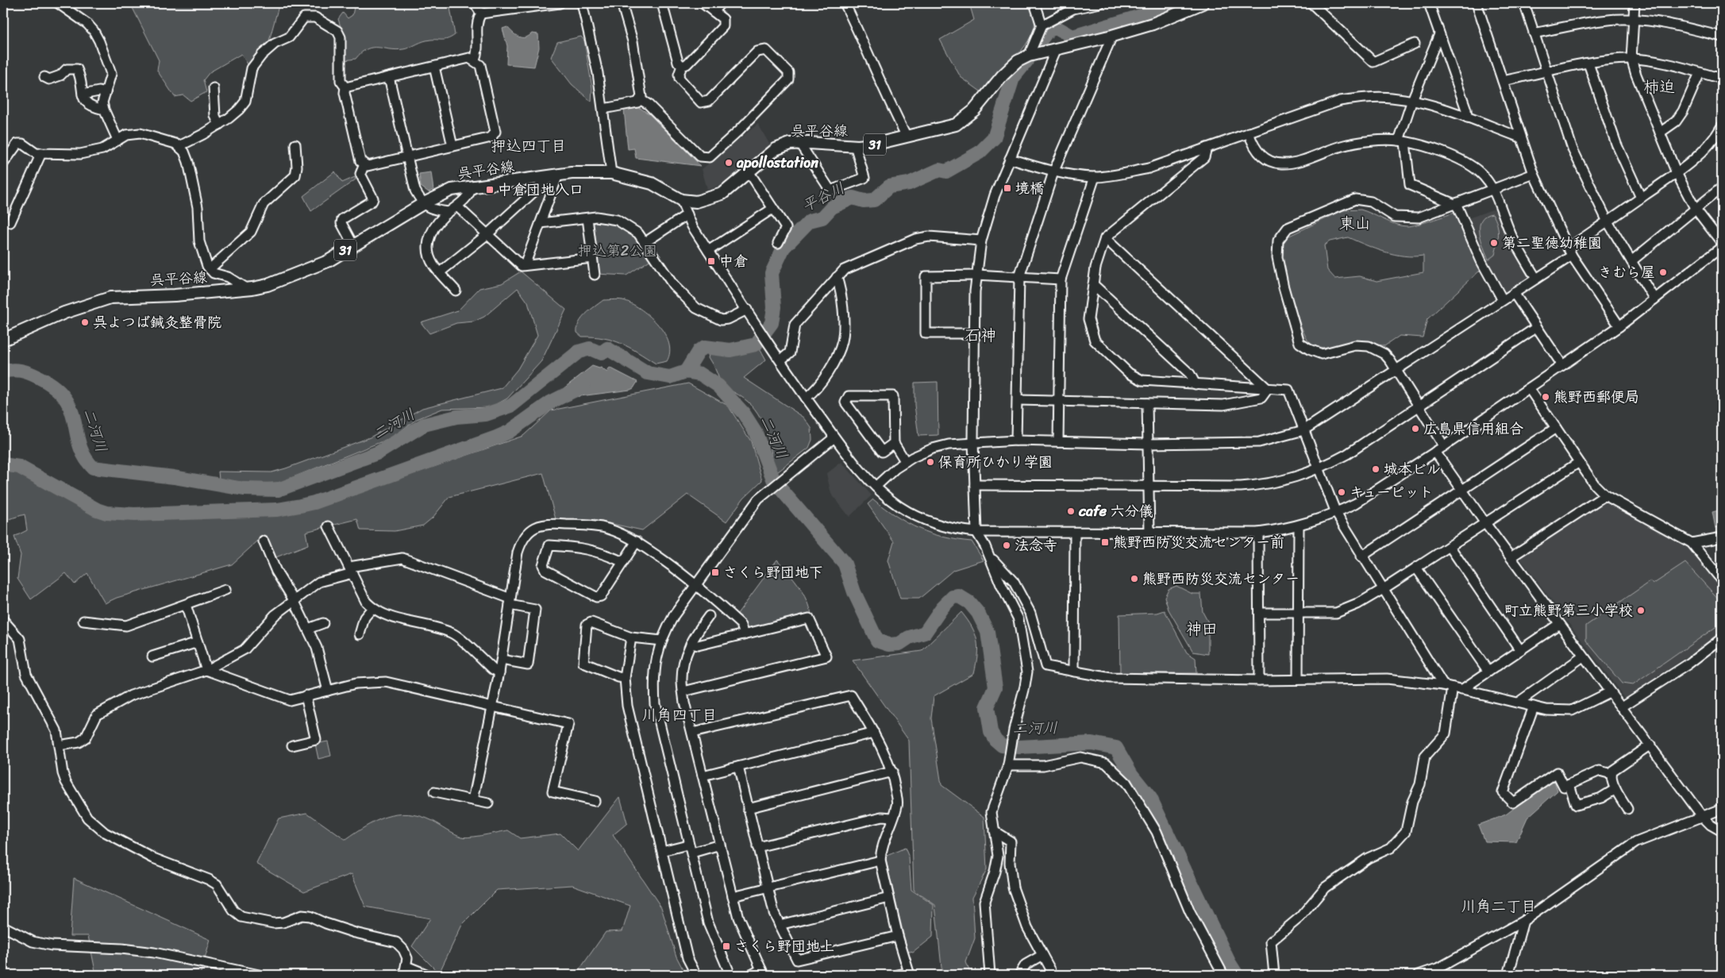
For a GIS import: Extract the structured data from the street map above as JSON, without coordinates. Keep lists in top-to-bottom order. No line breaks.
{"streets":{"main road":["呉平谷線","31"]},"districts":["柿迫","押込四丁目","東山","石神","神田","川角四丁目","川角二丁目"],"water":["平谷川","二河川"],"parks":["押込第2公園"],"places":{"other":["apollostation","第二聖徳幼稚園","きむら屋","呉よつば鍼灸整骨院","熊野西郵便局","広島県信用組合","保育所ひかり学園","城本ビル","キューピット","cafe 六分儀","法念寺","熊野西防災交流センター","町立熊野第三小学校"],"transit":["境橋","中倉団地入口","中倉","熊野西防災交流センター前","さくら野団地下","さくら野団地上"]}}
